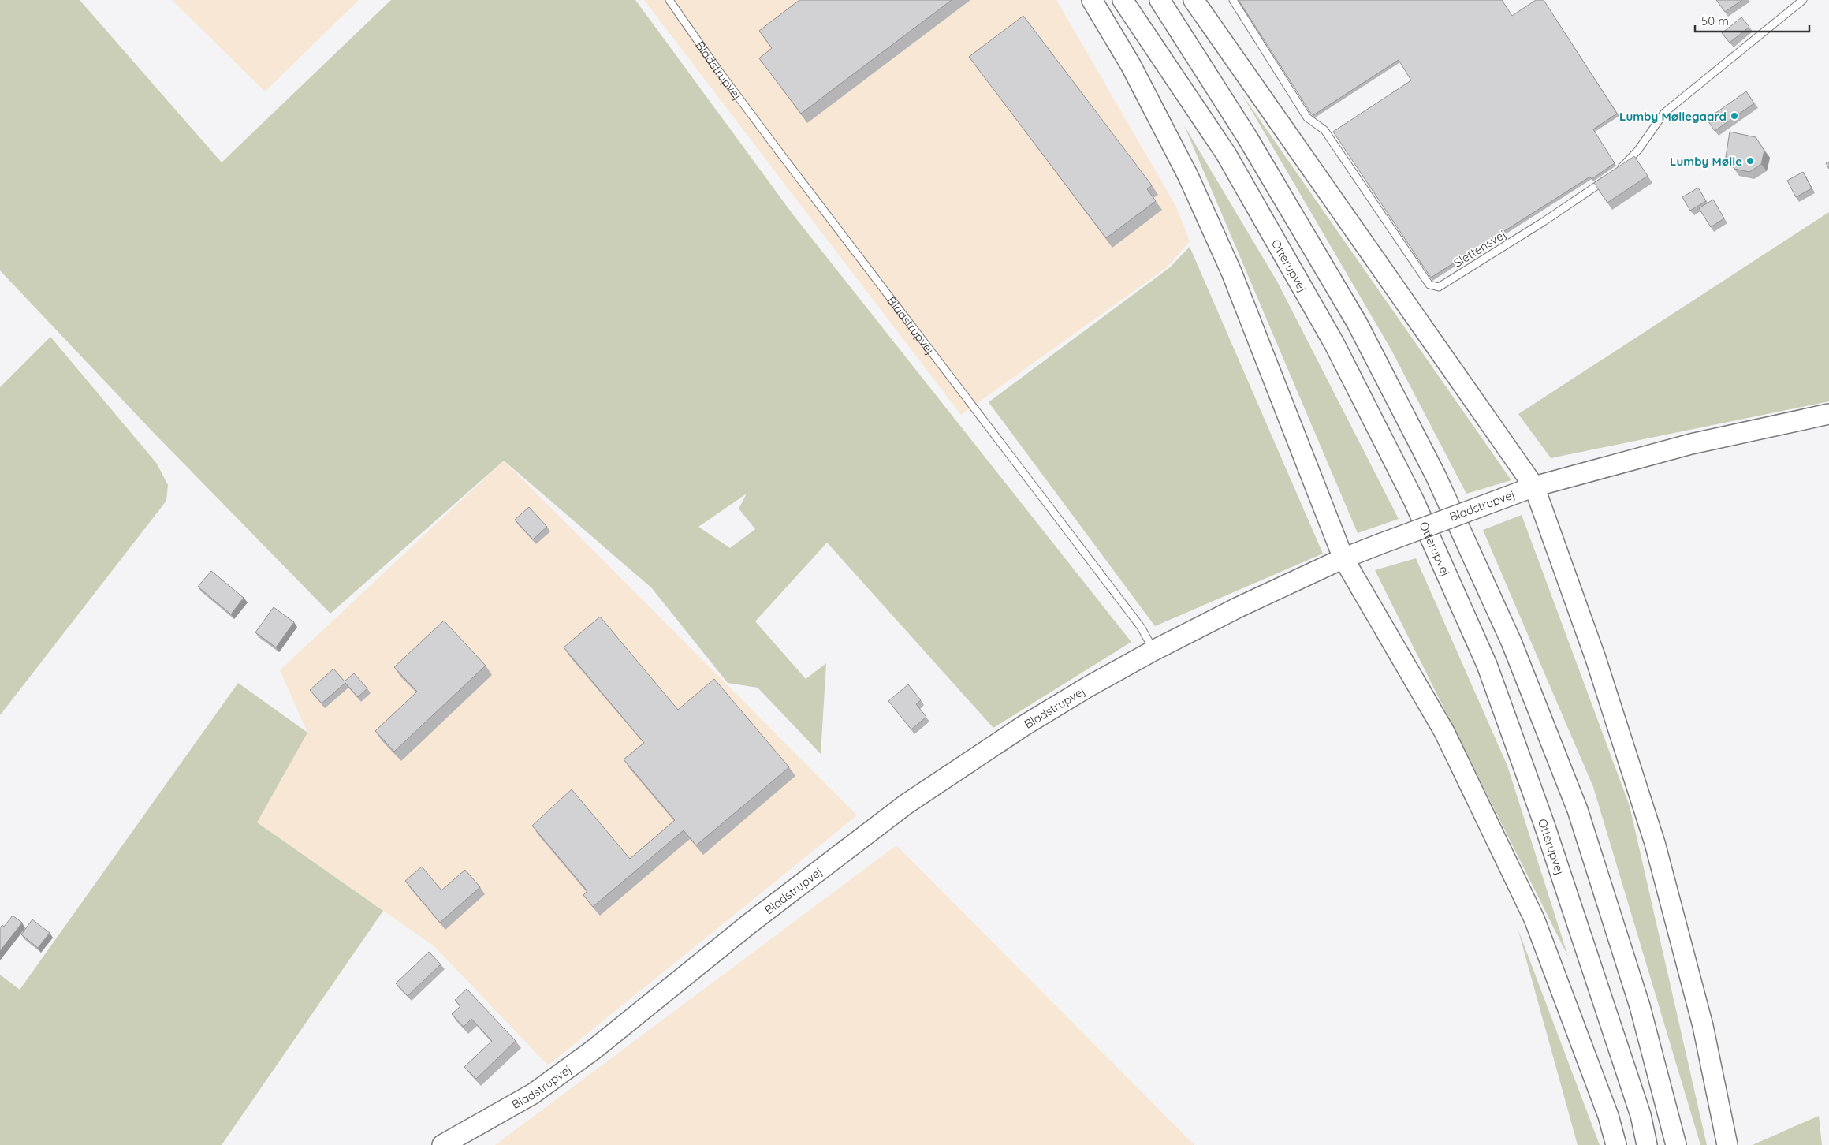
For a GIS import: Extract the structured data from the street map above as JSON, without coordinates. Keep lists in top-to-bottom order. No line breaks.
{"streets":{"main road":["Bladstrupvej","Otterupvej"],"lane":["Slettensvej"]},"places":["Lumby Møllegaard","Lumby Mølle"],"scale_bar":"50 m"}
